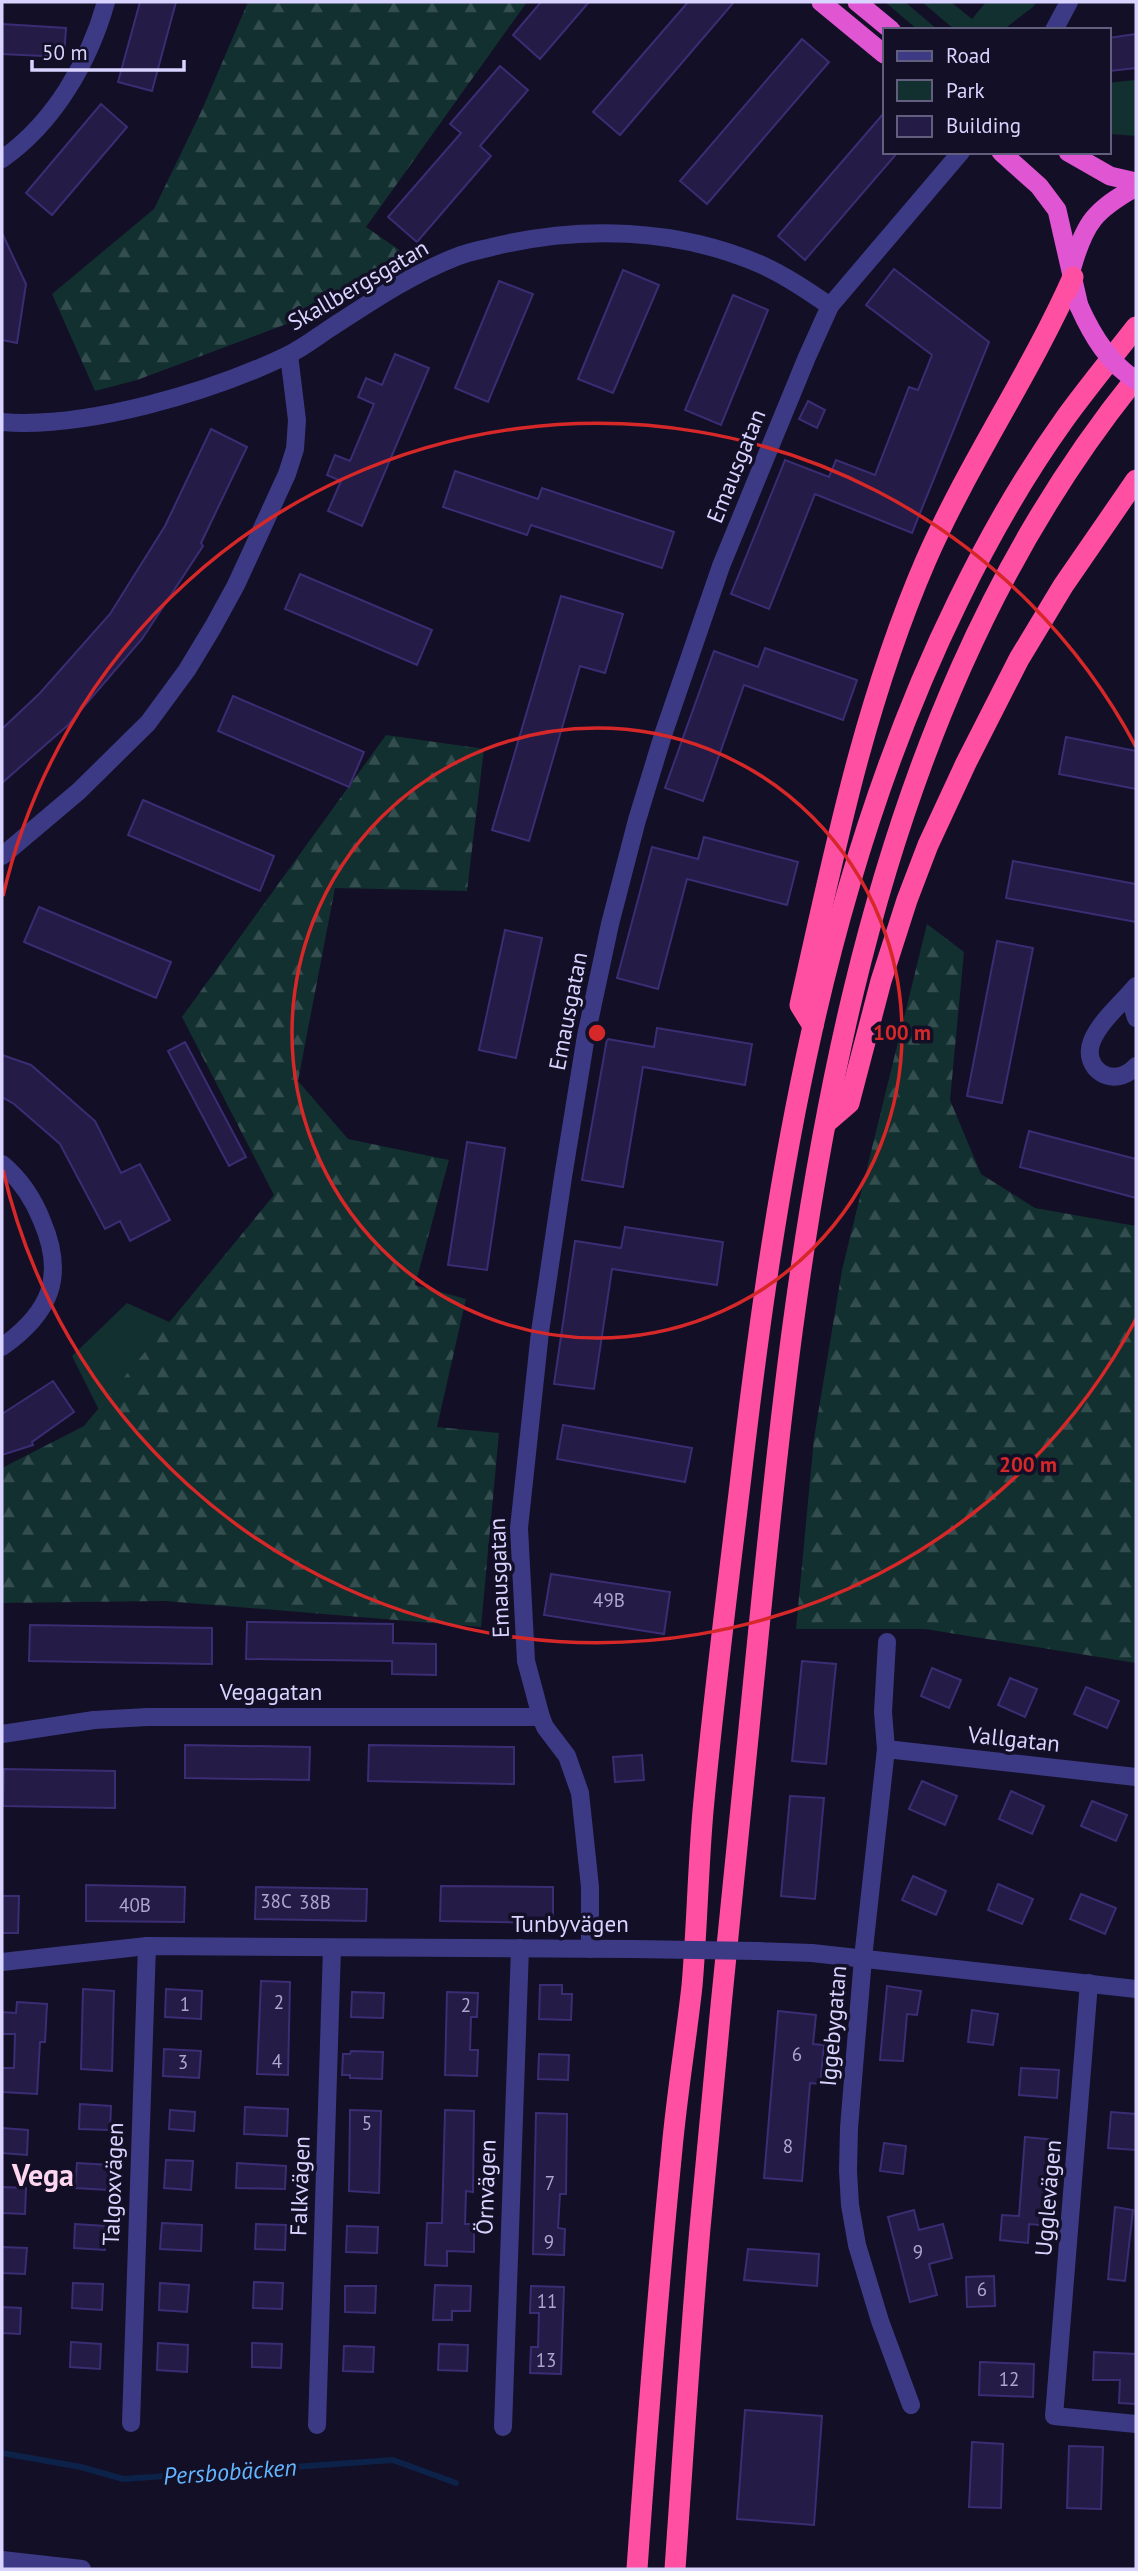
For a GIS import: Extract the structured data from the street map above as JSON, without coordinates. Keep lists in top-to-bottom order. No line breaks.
{"streets":{"street":["Skallbergsgatan","Emausgatan","Vegagatan","Vallgatan","Tunbyvägen","Iggebygatan","Talgoxvägen","Falkvägen","Örnvägen","Ugglevägen"]},"crossings":[["Skallbergsgatan","Emausgatan"],["Emausgatan","Vegagatan"],["Emausgatan","Tunbyvägen"],["Vallgatan","Iggebygatan"],["Tunbyvägen","Iggebygatan"],["Tunbyvägen","Talgoxvägen"],["Tunbyvägen","Falkvägen"],["Tunbyvägen","Örnvägen"],["Tunbyvägen","Ugglevägen"]],"districts":["Vega"],"water":["Persbobäcken"],"house_numbers":["49B","38C","38B","40B","2","1","2","6","4","3","5","8","7","9","9","6","11","13","12"],"legend":["Road","Park","Building"],"scale_bar":"50 m","rings":["100 m","200 m"]}
